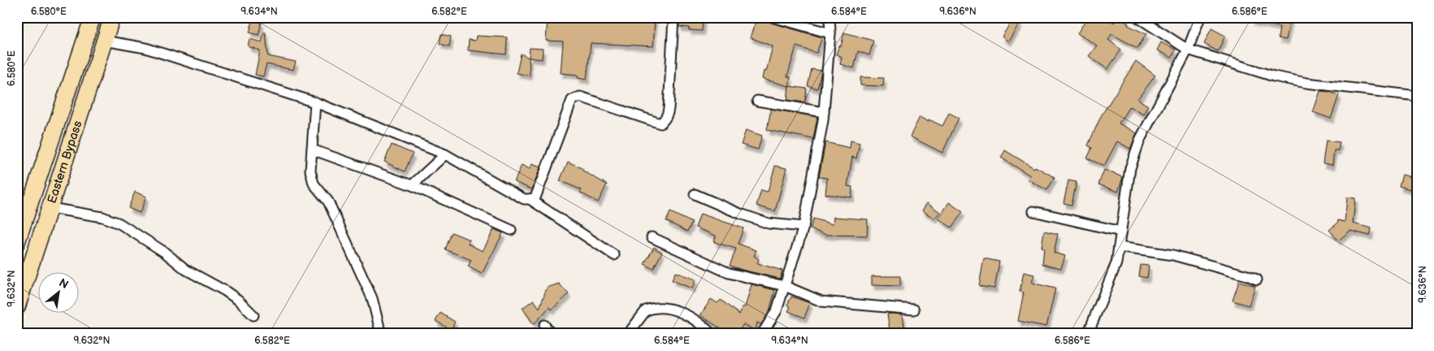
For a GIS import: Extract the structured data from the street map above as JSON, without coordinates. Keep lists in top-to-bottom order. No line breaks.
{"streets":{"main road":["Eastern Bypass"]},"north":"top right","coordinates":["6.580°E","9.634°N","6.582°E","6.584°E","9.636°N","6.586°E","9.632°N"]}
